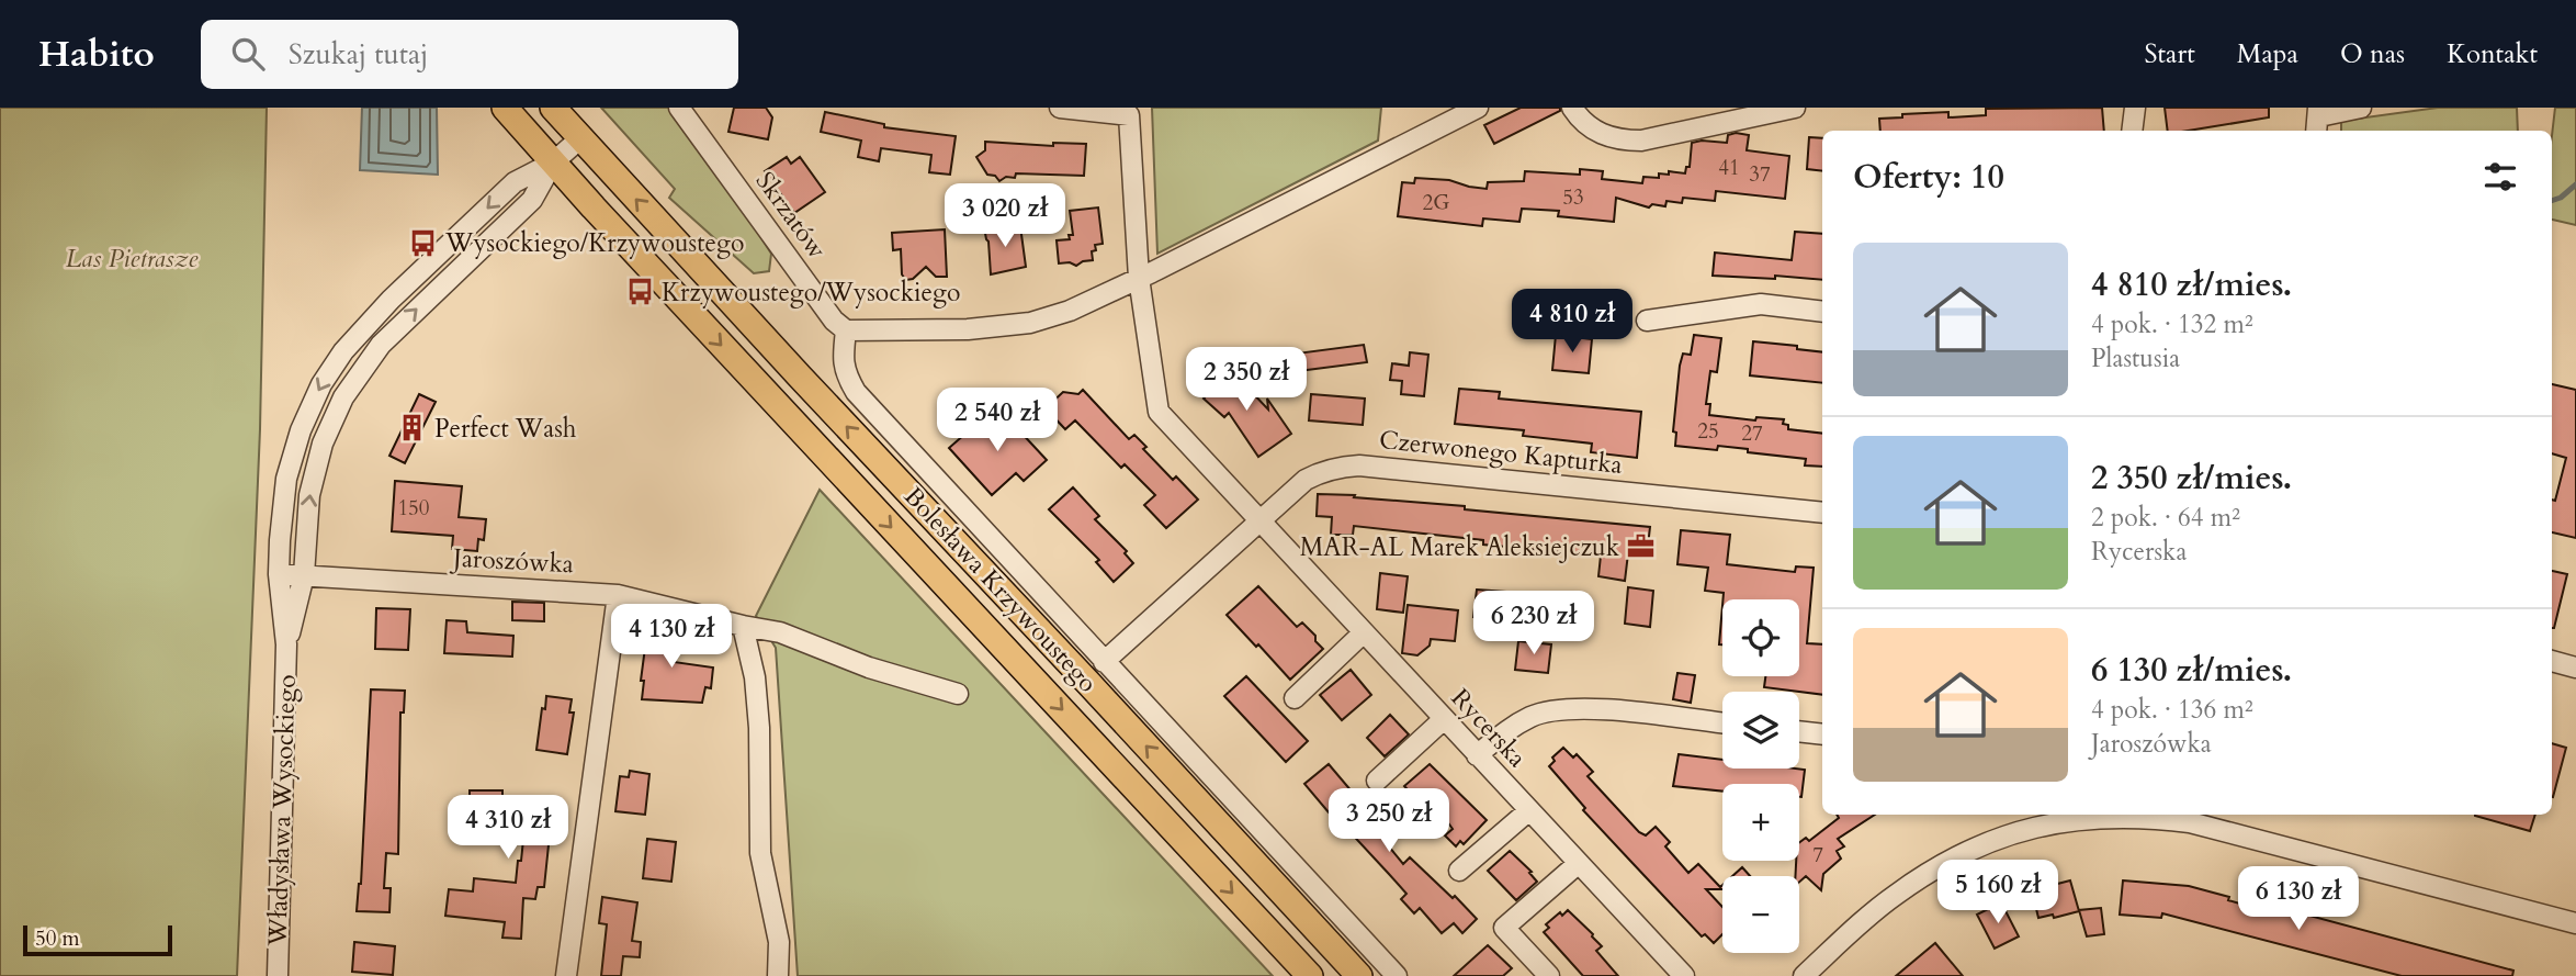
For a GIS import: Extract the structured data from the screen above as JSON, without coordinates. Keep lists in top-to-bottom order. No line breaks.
{"streets":{"main road":["Bolesława Krzywoustego"],"street":["Skrzatów","Czerwonego Kapturka","Jaroszówka","Rycerska","Władysława Wysockiego"]},"crossings":[["Czerwonego Kapturka","Rycerska"],["Jaroszówka","Władysława Wysockiego"],["Bolesława Krzywoustego","Władysława Wysockiego"]],"parks":["Las Pietrasze"],"places":{"bus stop":["Wysockiego/Krzywoustego","Krzywoustego/Wysockiego"],"building":["Perfect Wash"],"office":["MAR-AL Marek Aleksiejczuk"]},"house_numbers":["41","37","53","2G","25","27","150","7"],"scale_bar":"50 m","page":{"header":"Habito","search":"Szukaj tutaj","nav":["Start","Mapa","O nas","Kontakt"],"heading":"Oferty: 10","price":["3 020 zł","4 810 zł","2 350 zł","2 540 zł","6 230 zł","4 130 zł","3 250 zł","4 310 zł","5 160 zł","6 130 zł"],"list":[{"name":"4 810 zł/mies.","note":"4 pok. · 132 m² · Plastusia"},{"name":"2 350 zł/mies.","note":"2 pok. · 64 m² · Rycerska"},{"name":"6 130 zł/mies.","note":"4 pok. · 136 m² · Jaroszówka"}],"map_buttons":["+","−"],"scale":"50 m"}}
